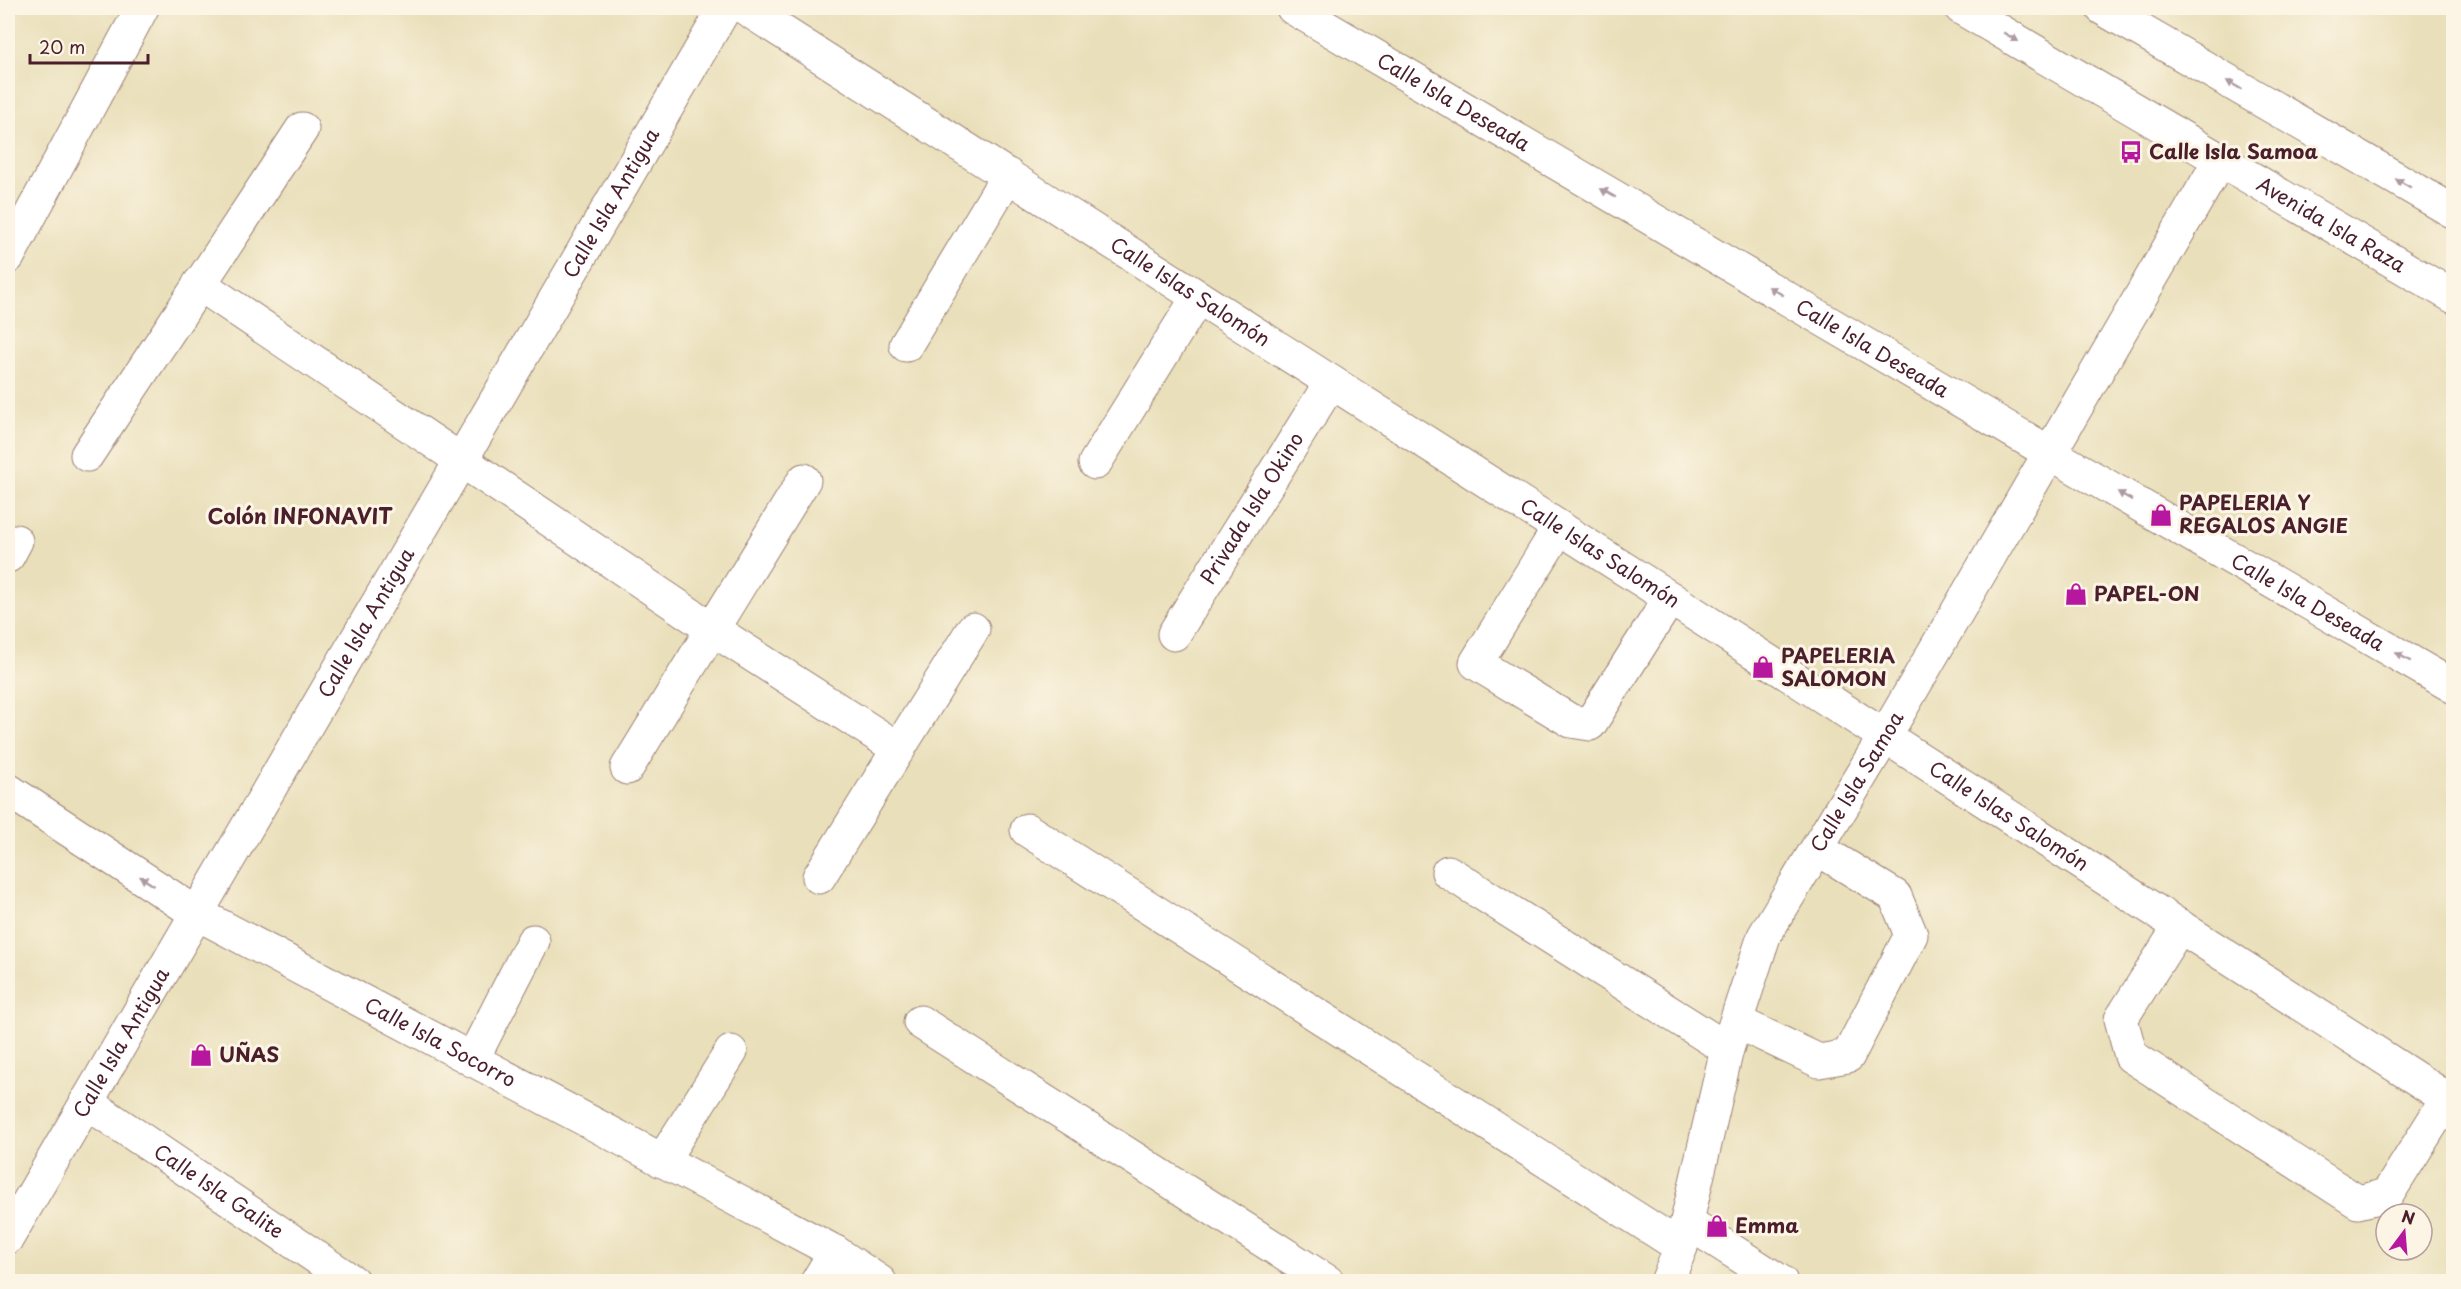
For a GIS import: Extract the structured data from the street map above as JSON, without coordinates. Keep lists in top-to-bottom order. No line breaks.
{"streets":{"street":["Calle Isla Deseada","Calle Isla Antigua","Avenida Isla Raza","Calle Islas Salomón","Privada Isla Okino","Calle Isla Samoa","Calle Isla Socorro","Calle Isla Galite"]},"crossings":[["Calle Isla Deseada","Calle Isla Samoa"],["Calle Isla Antigua","Calle Isla Socorro"],["Calle Isla Antigua","Calle Isla Galite"],["Avenida Isla Raza","Calle Isla Samoa"],["Calle Islas Salomón","Privada Isla Okino"],["Calle Islas Salomón","Calle Isla Samoa"]],"one_way":["Calle Isla Deseada"],"districts":["Colón INFONAVIT"],"places":{"bus stop":["Calle Isla Samoa"],"shop":["PAPELERIA Y REGALOS ANGIE","PAPEL-ON","PAPELERIA SALOMON","UÑAS","Emma"]},"scale_bar":"20 m","north":"top"}
